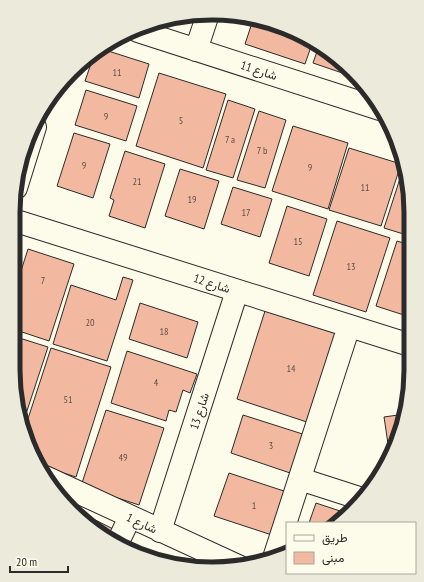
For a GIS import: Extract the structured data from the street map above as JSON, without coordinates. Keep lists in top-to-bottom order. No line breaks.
{"streets":{"street":["شارع 11","شارع 12","شارع 13","شارع 1"]},"crossings":[["شارع 12","شارع 13"],["شارع 13","شارع 1"]],"house_numbers":["11","9","5","7 a","7 b","9","9","21","11","19","17","15","13","7","20","18","14","4","51","3","49","1"],"legend":["طريق","مبنى"],"scale_bar":"20 m"}
